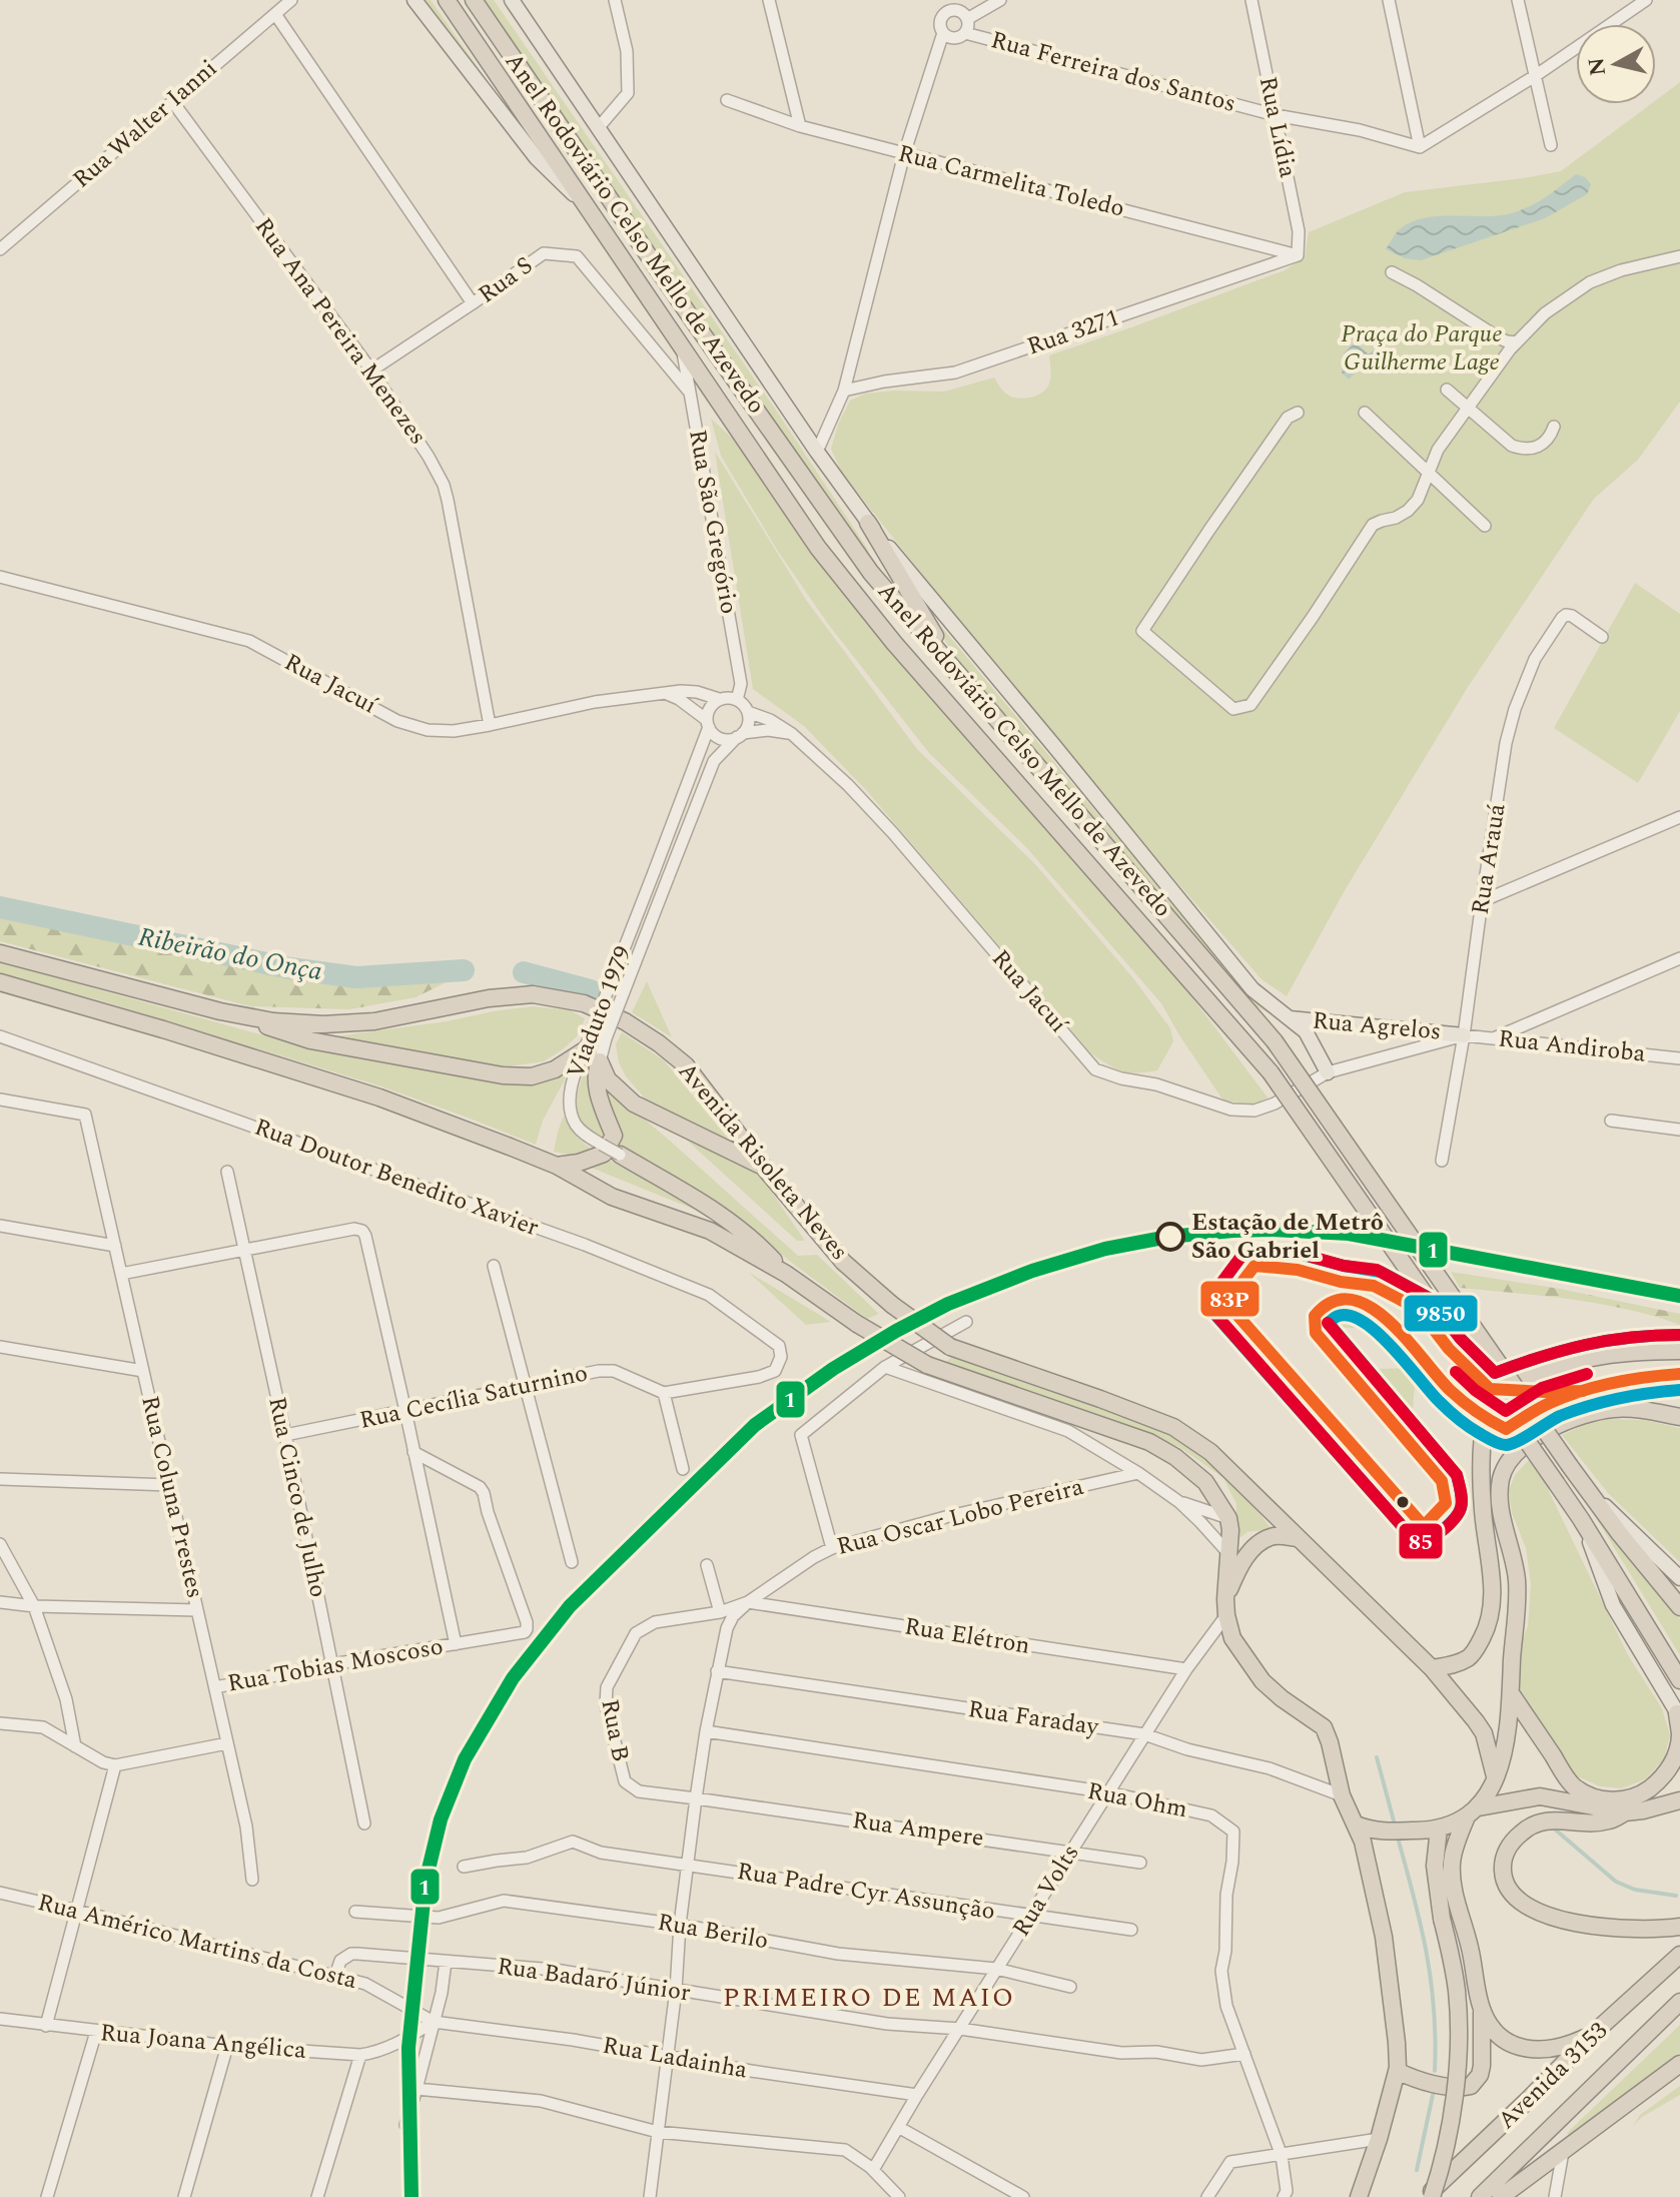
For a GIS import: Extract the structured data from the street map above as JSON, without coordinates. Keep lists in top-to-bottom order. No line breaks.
{"streets":{"highway":["Anel Rodoviário Celso Mello de Azevedo","Avenida Risoleta Neves","Avenida 3153"],"main road":["Rua Agrelos"],"street":["Rua Ferreira dos Santos","Rua Walter Ianni","Rua Lídia","Rua Carmelita Toledo","Rua S","Rua Ana Pereira Menezes","Rua 3271","Rua São Gregório","Rua Jacuí","Rua Arauá","Viaduto 1979","Rua Andiroba","Rua Doutor Benedito Xavier","Rua Cecília Saturnino","Rua Coluna Prestes","Rua Cinco de Julho","Rua Oscar Lobo Pereira","Rua Elétron","Rua Tobias Moscoso","Rua Faraday","Rua B","Rua Ohm","Rua Ampere","Rua Volts","Rua Padre Cyr Assunção","Rua Berilo","Rua Américo Martins da Costa","Rua Badaró Júnior","Rua Joana Angélica","Rua Ladainha"]},"crossings":[["Rua Ferreira dos Santos","Rua Lídia"],["Rua Walter Ianni","Rua Ana Pereira Menezes"],["Rua Lídia","Rua Carmelita Toledo"],["Rua Lídia","Rua 3271"],["Rua Carmelita Toledo","Rua 3271"],["Anel Rodoviário Celso Mello de Azevedo","Rua São Gregório"],["Anel Rodoviário Celso Mello de Azevedo","Rua Jacuí"],["Anel Rodoviário Celso Mello de Azevedo","Rua Agrelos"],["Rua S","Rua Ana Pereira Menezes"],["Rua S","Rua São Gregório"],["Rua Ana Pereira Menezes","Rua Jacuí"],["Rua São Gregório","Rua Jacuí"],["Rua São Gregório","Viaduto 1979"],["Rua Jacuí","Rua Arauá"],["Rua Jacuí","Viaduto 1979"],["Rua Jacuí","Rua Agrelos"],["Rua Jacuí","Rua Andiroba"],["Rua Arauá","Rua Agrelos"],["Rua Arauá","Rua Andiroba"],["Rua Agrelos","Rua Andiroba"],["Rua Doutor Benedito Xavier","Rua Cecília Saturnino"],["Rua Cecília Saturnino","Rua Cinco de Julho"],["Rua Coluna Prestes","Rua Tobias Moscoso"],["Rua Cinco de Julho","Rua Tobias Moscoso"],["Rua Oscar Lobo Pereira","Rua Elétron"],["Rua Oscar Lobo Pereira","Rua B"],["Rua Elétron","Rua Volts"],["Rua Faraday","Rua Volts"],["Rua B","Rua Ampere"],["Rua Ohm","Rua Volts"],["Rua Ohm","Rua Badaró Júnior"],["Rua Ampere","Rua Volts"],["Rua Volts","Rua Padre Cyr Assunção"],["Rua Volts","Rua Berilo"],["Rua Volts","Rua Badaró Júnior"],["Rua Volts","Rua Ladainha"],["Rua Américo Martins da Costa","Rua Badaró Júnior"],["Rua Américo Martins da Costa","Rua Joana Angélica"],["Rua Américo Martins da Costa","Rua Ladainha"],["Rua Joana Angélica","Rua Ladainha"]],"districts":["PRIMEIRO DE MAIO"],"water":["Ribeirão do Onça"],"parks":["Praça do Parque Guilherme Lage"],"places":["Estação de Metrô São Gabriel"],"lines":["transit line 1","transit line 9850","transit line 85","transit line 83P"],"north":"left"}
